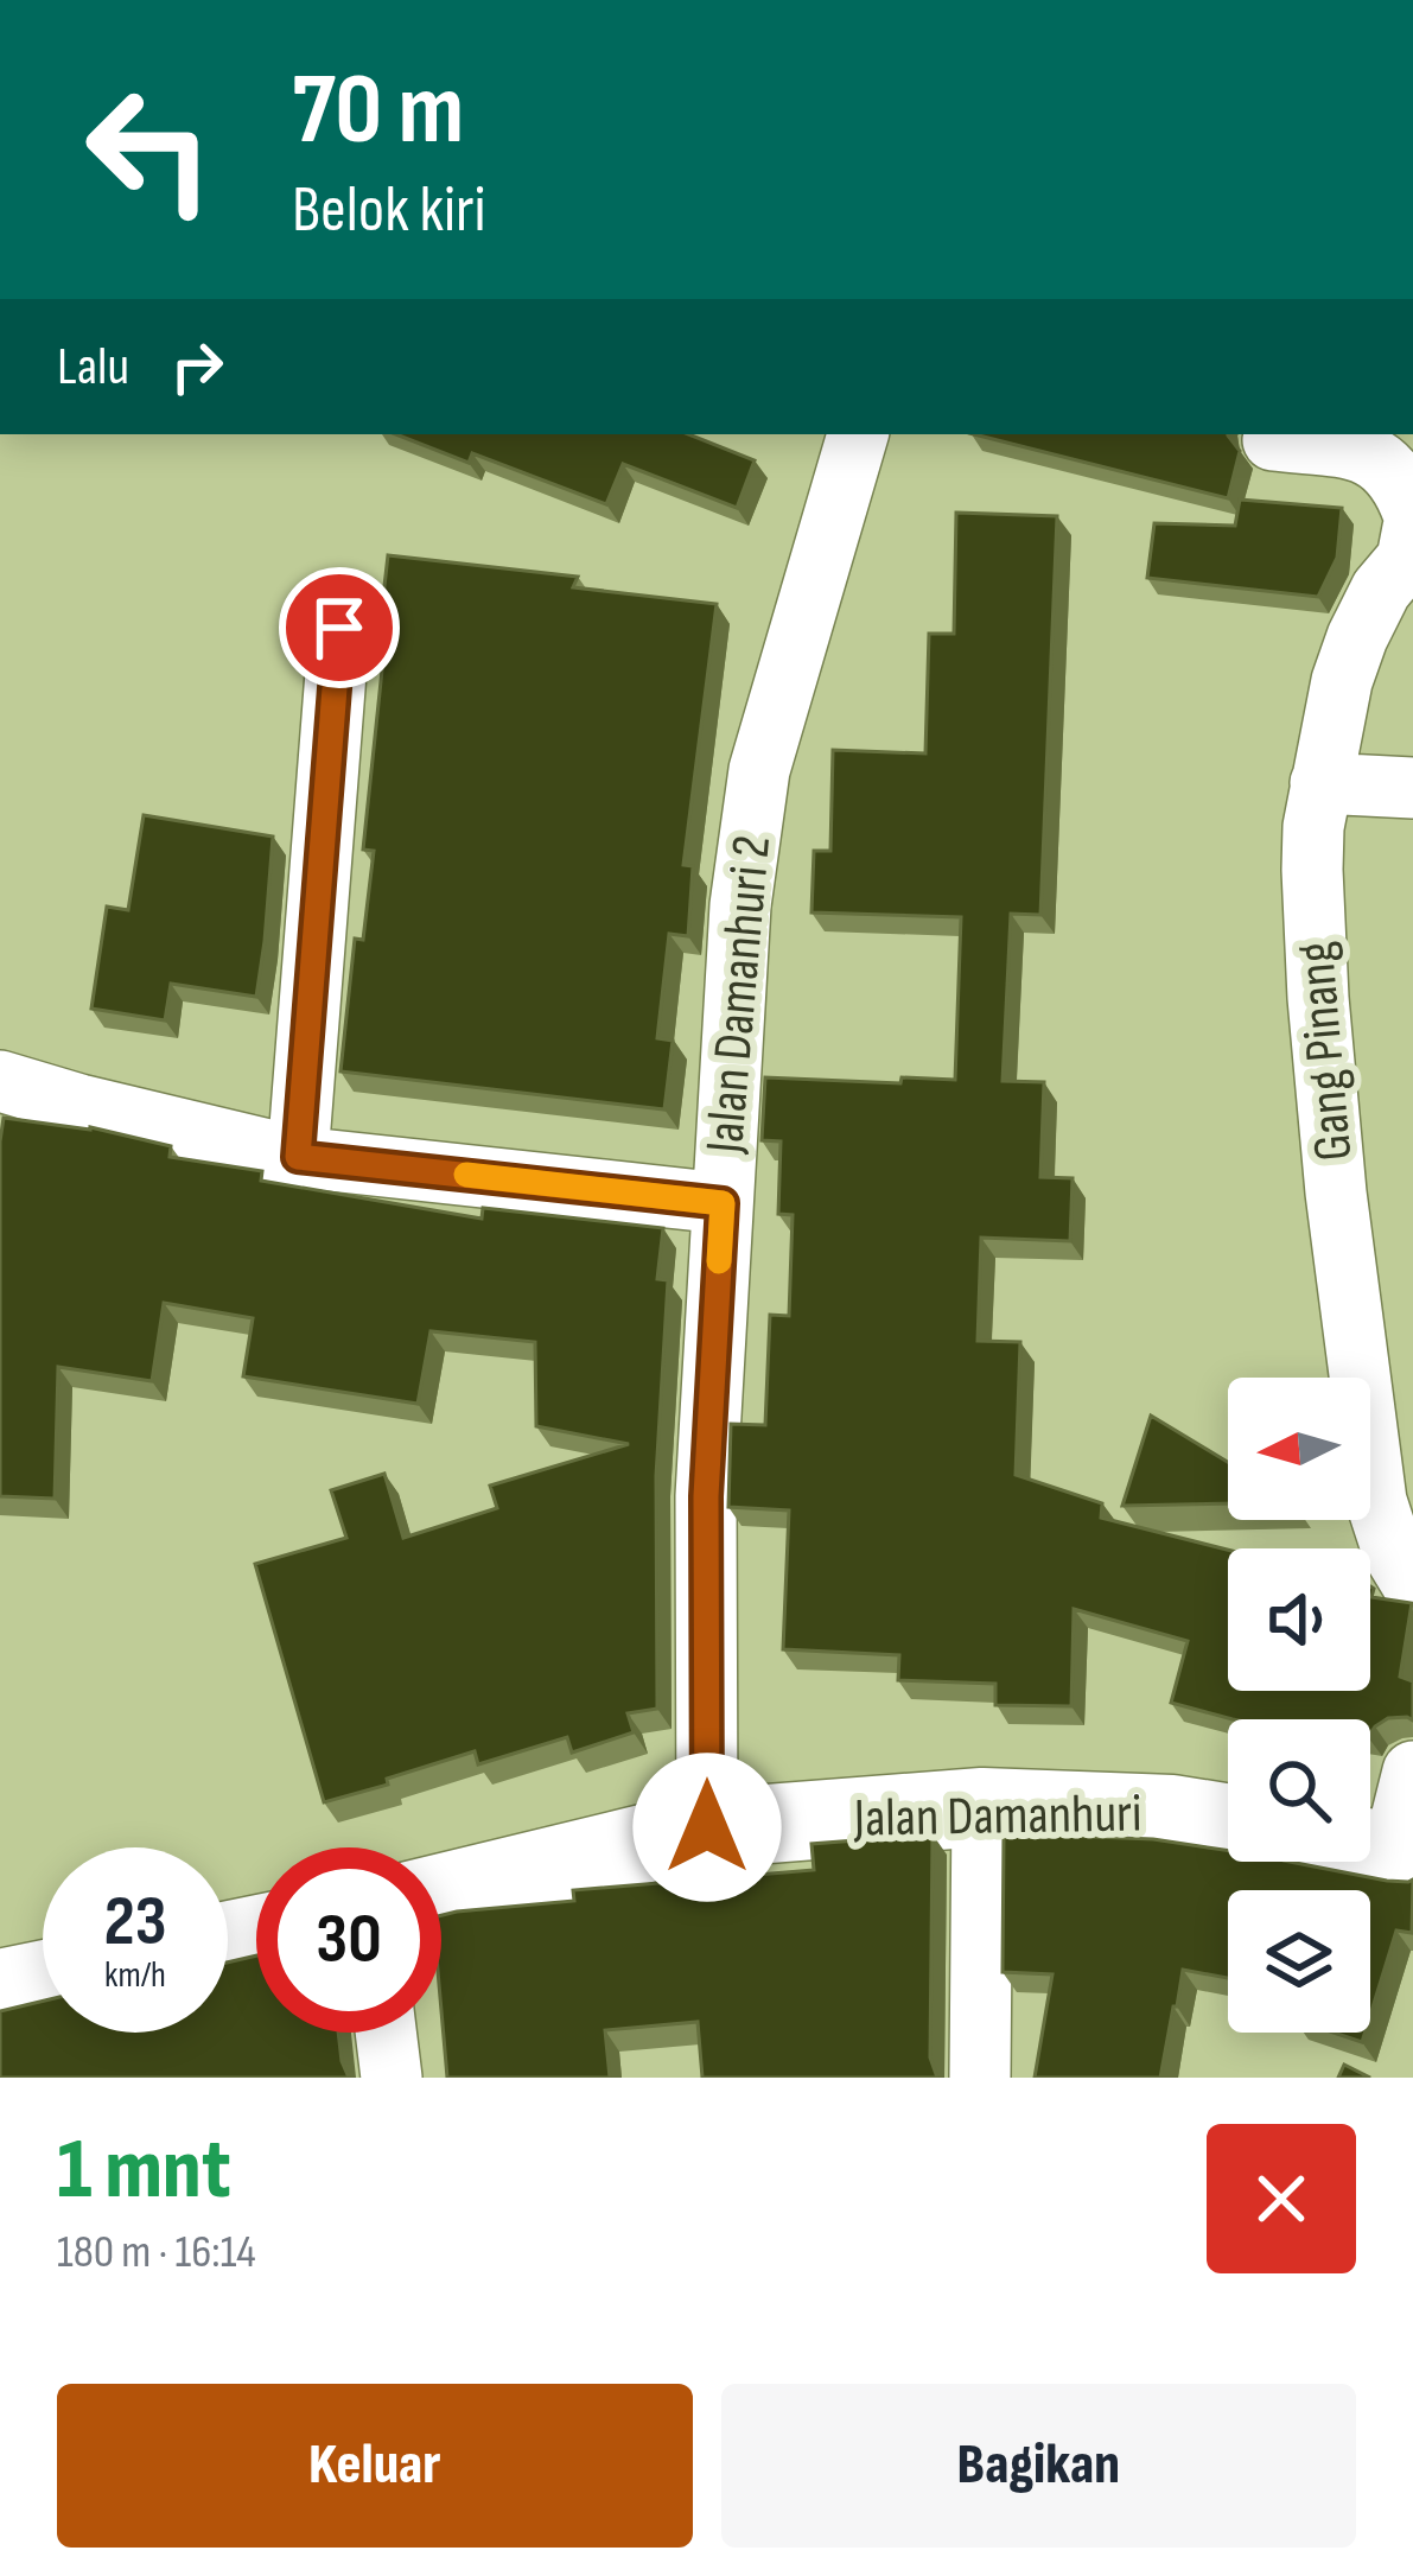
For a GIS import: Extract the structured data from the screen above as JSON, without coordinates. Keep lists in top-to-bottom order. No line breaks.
{"streets":{"street":["Jalan Damanhuri 2","Gang Pinang","Jalan Damanhuri"]},"crossings":[["Jalan Damanhuri 2","Jalan Damanhuri"]],"north":"left","page":{"turn":["70 m","Belok kiri"],"then":"Lalu","speed":"23 km/h","limit":"30","heading":["1 mnt","180 m · 16:14"],"buttons":["Keluar","Bagikan"]}}
